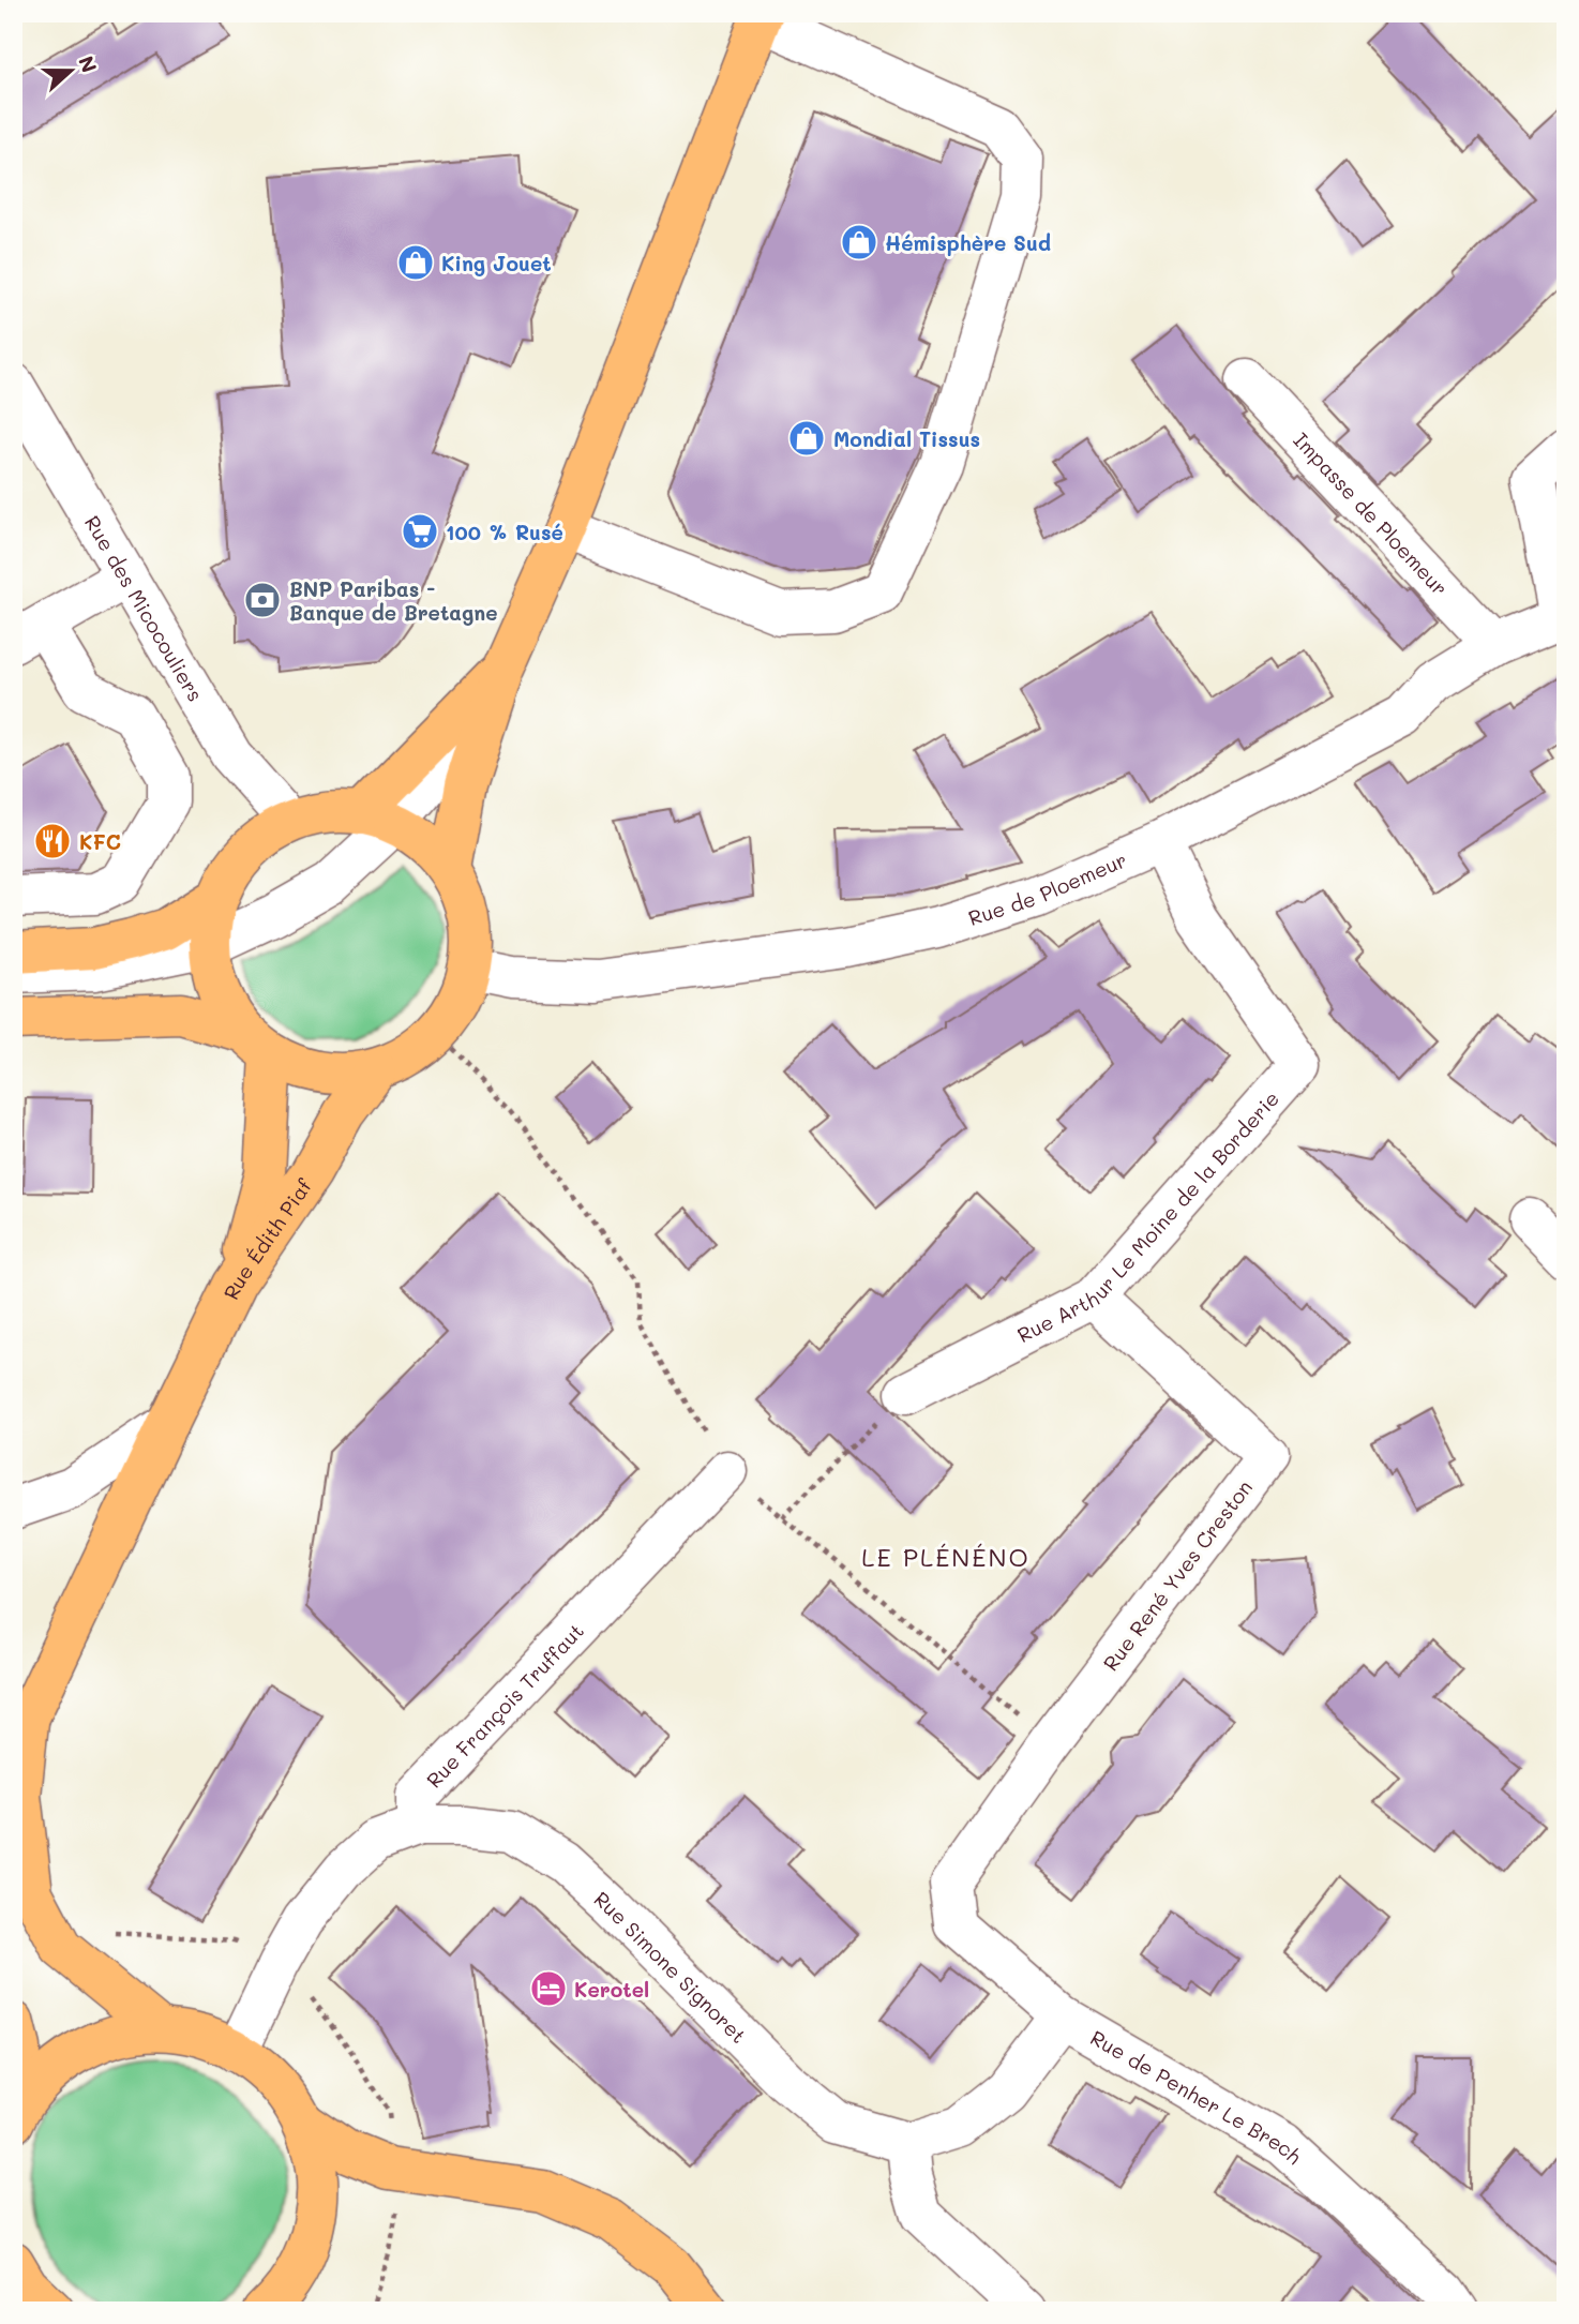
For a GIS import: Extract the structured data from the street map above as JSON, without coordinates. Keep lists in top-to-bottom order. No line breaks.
{"streets":{"main road":["Rue Édith Piaf"],"street":["Impasse de Ploemeur","Rue des Micocouliers","Rue de Ploemeur","Rue Arthur Le Moine de la Borderie","Rue René Yves Creston","Rue François Truffaut","Rue Simone Signoret","Rue de Penher Le Brech"]},"crossings":[["Impasse de Ploemeur","Rue de Ploemeur"],["Rue de Ploemeur","Rue Arthur Le Moine de la Borderie"],["Rue Arthur Le Moine de la Borderie","Rue René Yves Creston"],["Rue René Yves Creston","Rue de Penher Le Brech"],["Rue François Truffaut","Rue Simone Signoret"]],"districts":["LE PLÉNÉNO"],"places":{"shop":["Hémisphère Sud","King Jouet","Mondial Tissus"],"supermarket":["100 % Rusé"],"bank":["BNP Paribas - Banque de Bretagne"],"restaurant":["KFC"],"hotel":["Kerotel"]},"north":"right"}
